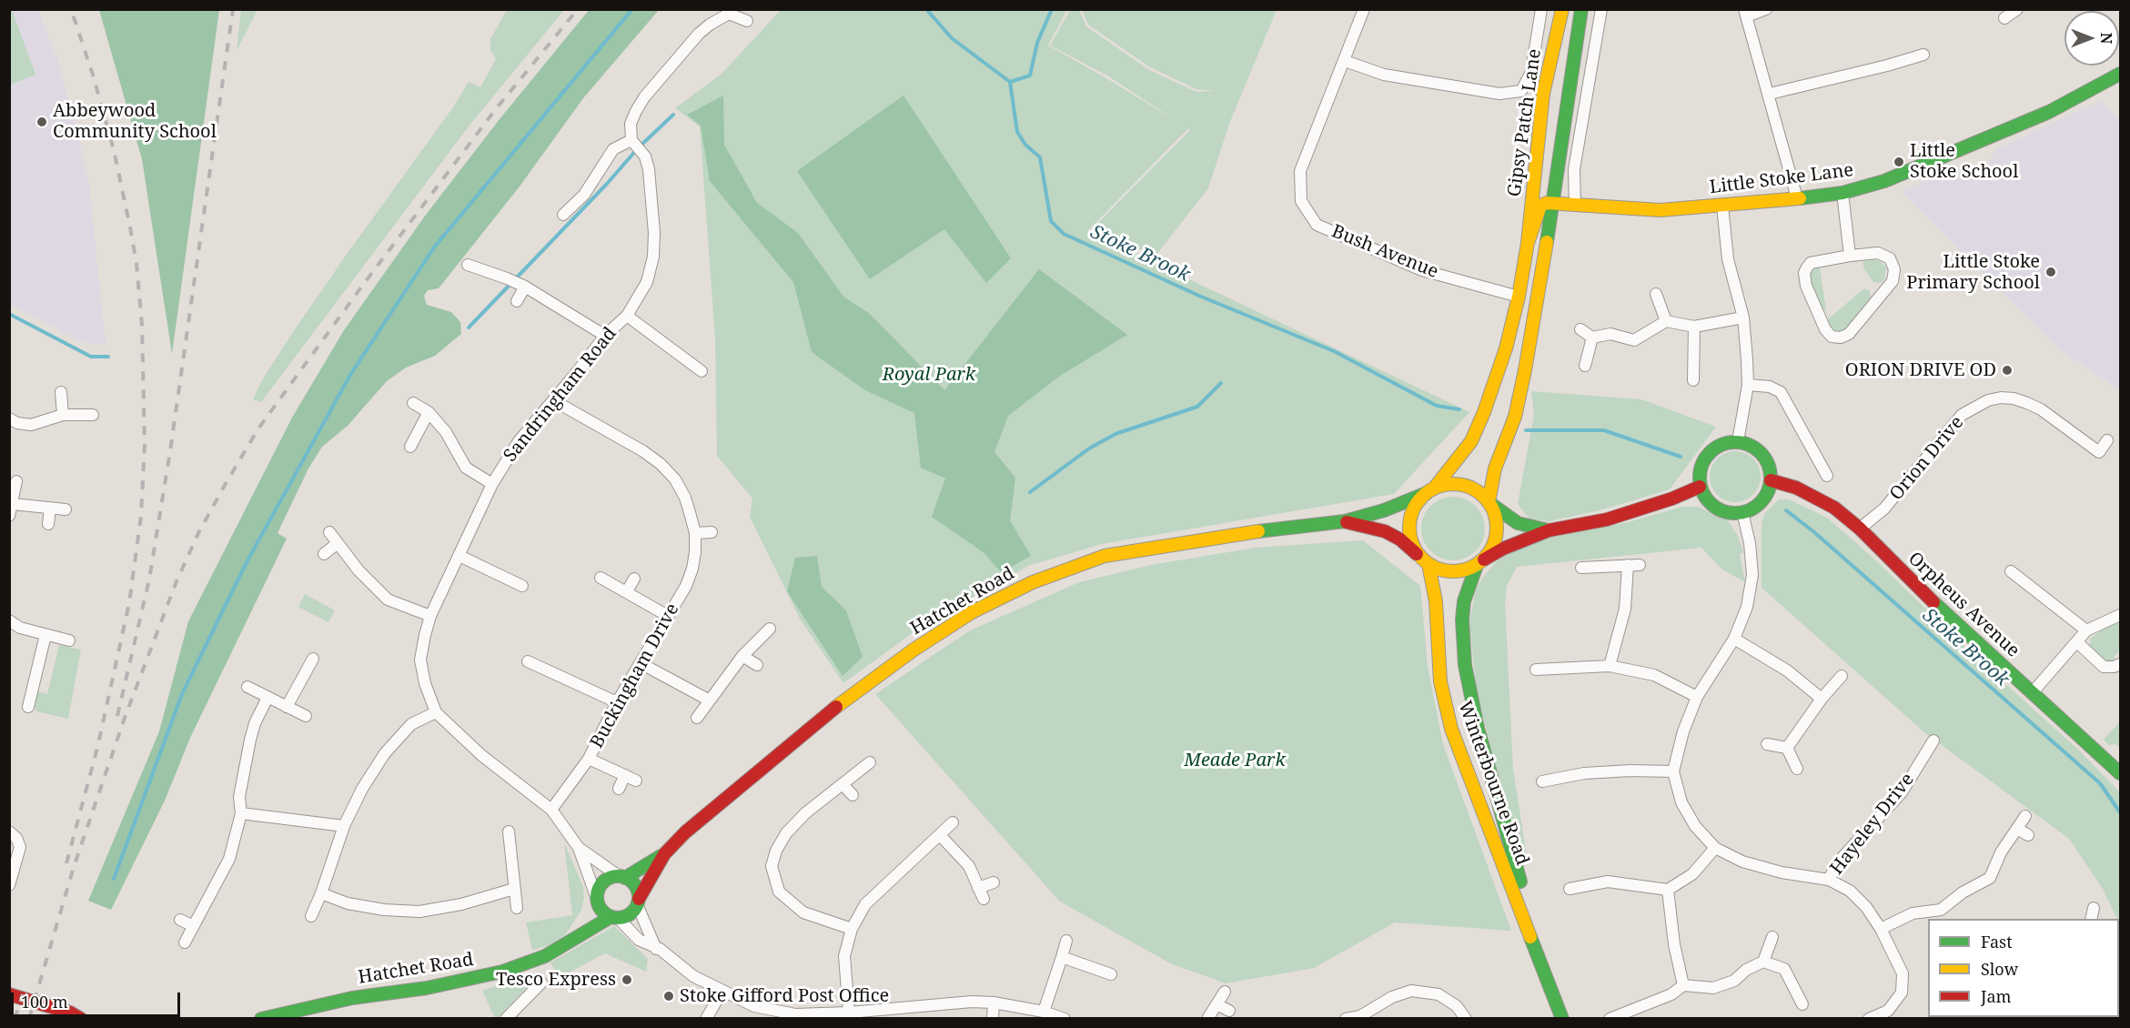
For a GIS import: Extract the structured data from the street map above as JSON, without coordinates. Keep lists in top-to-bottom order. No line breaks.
{"streets":{"street":["Gipsy Patch Lane","Little Stoke Lane","Bush Avenue","Sandringham Road","Orion Drive","Hatchet Road","Orpheus Avenue","Buckingham Drive","Winterbourne Road","Hayeley Drive"]},"crossings":[["Gipsy Patch Lane","Little Stoke Lane"],["Gipsy Patch Lane","Bush Avenue"],["Gipsy Patch Lane","Hatchet Road"],["Gipsy Patch Lane","Winterbourne Road"],["Sandringham Road","Hatchet Road"],["Sandringham Road","Buckingham Drive"],["Orion Drive","Orpheus Avenue"],["Hatchet Road","Winterbourne Road"]],"water":["Stoke Brook"],"parks":["Royal Park","Meade Park"],"places":["Abbeywood Community School","Little Stoke School","Little Stoke Primary School","ORION DRIVE OD","Tesco Express","Stoke Gifford Post Office"],"legend":["Fast","Slow","Jam"],"scale_bar":"100 m","north":"right"}
